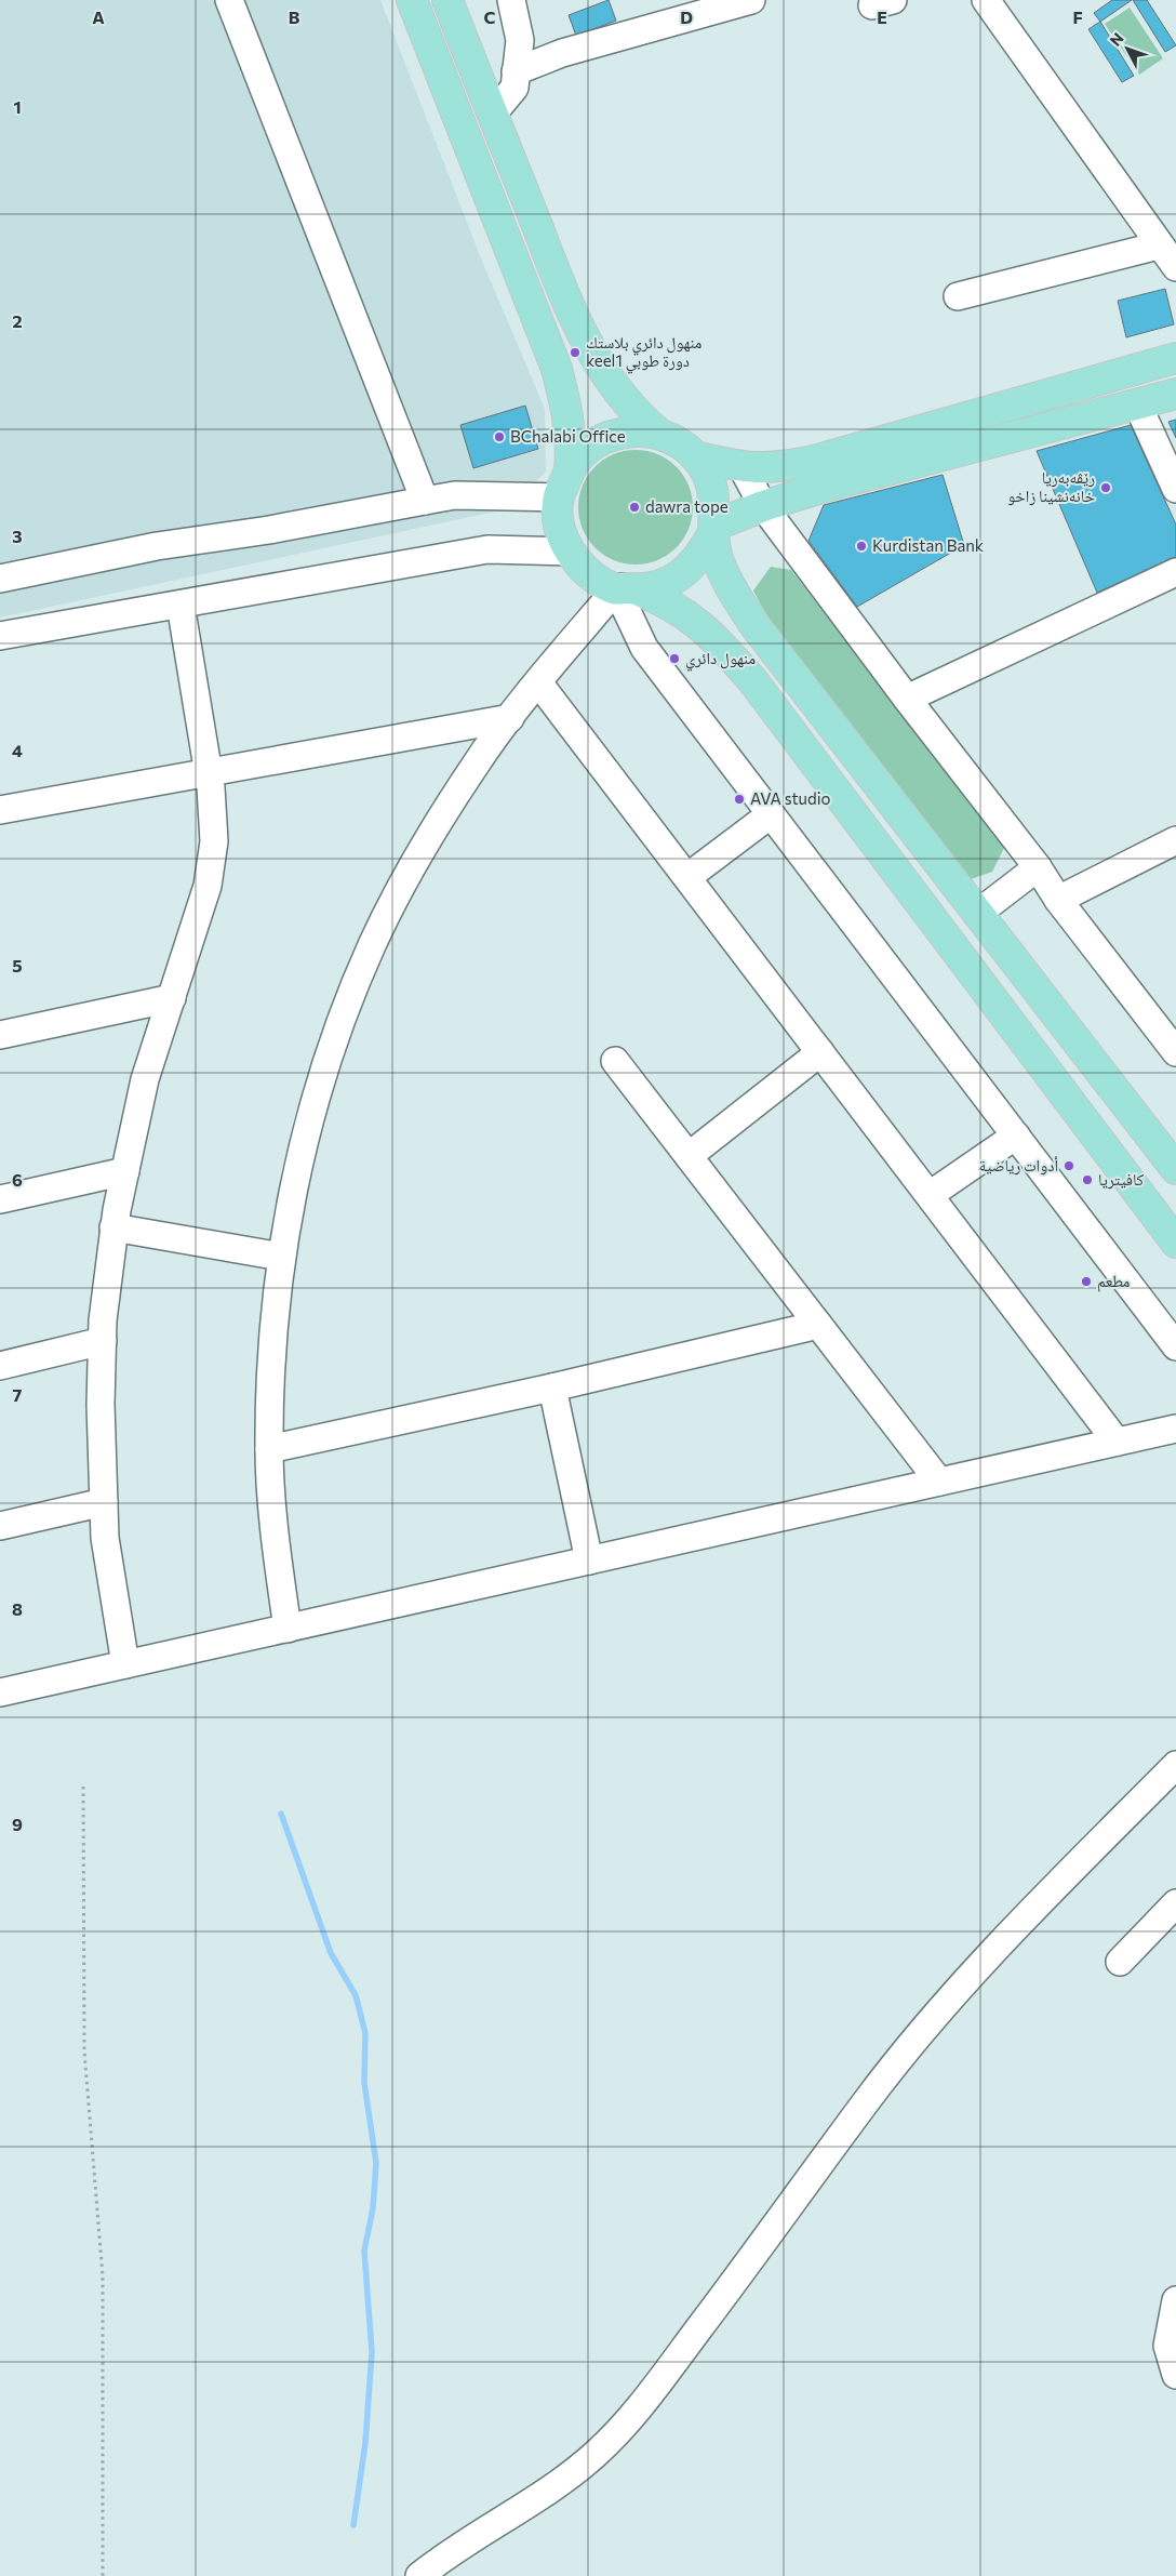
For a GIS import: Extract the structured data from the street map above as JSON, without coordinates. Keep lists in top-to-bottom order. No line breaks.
{"places":["منهول دائري بلاستك keel1 دورة طوبي","BChalabi Office","رێڤه‌به‌ريا خانه‌نشينا زاخو","dawra tope","Kurdistan Bank","منهول دائري","AVA studio","أدوات رياضية","كافيتريا","مطعم"],"north":"top left","grid":{"columns":["A","B","C","D","E","F"],"rows":["1","2","3","4","5","6","7","8","9"]}}
